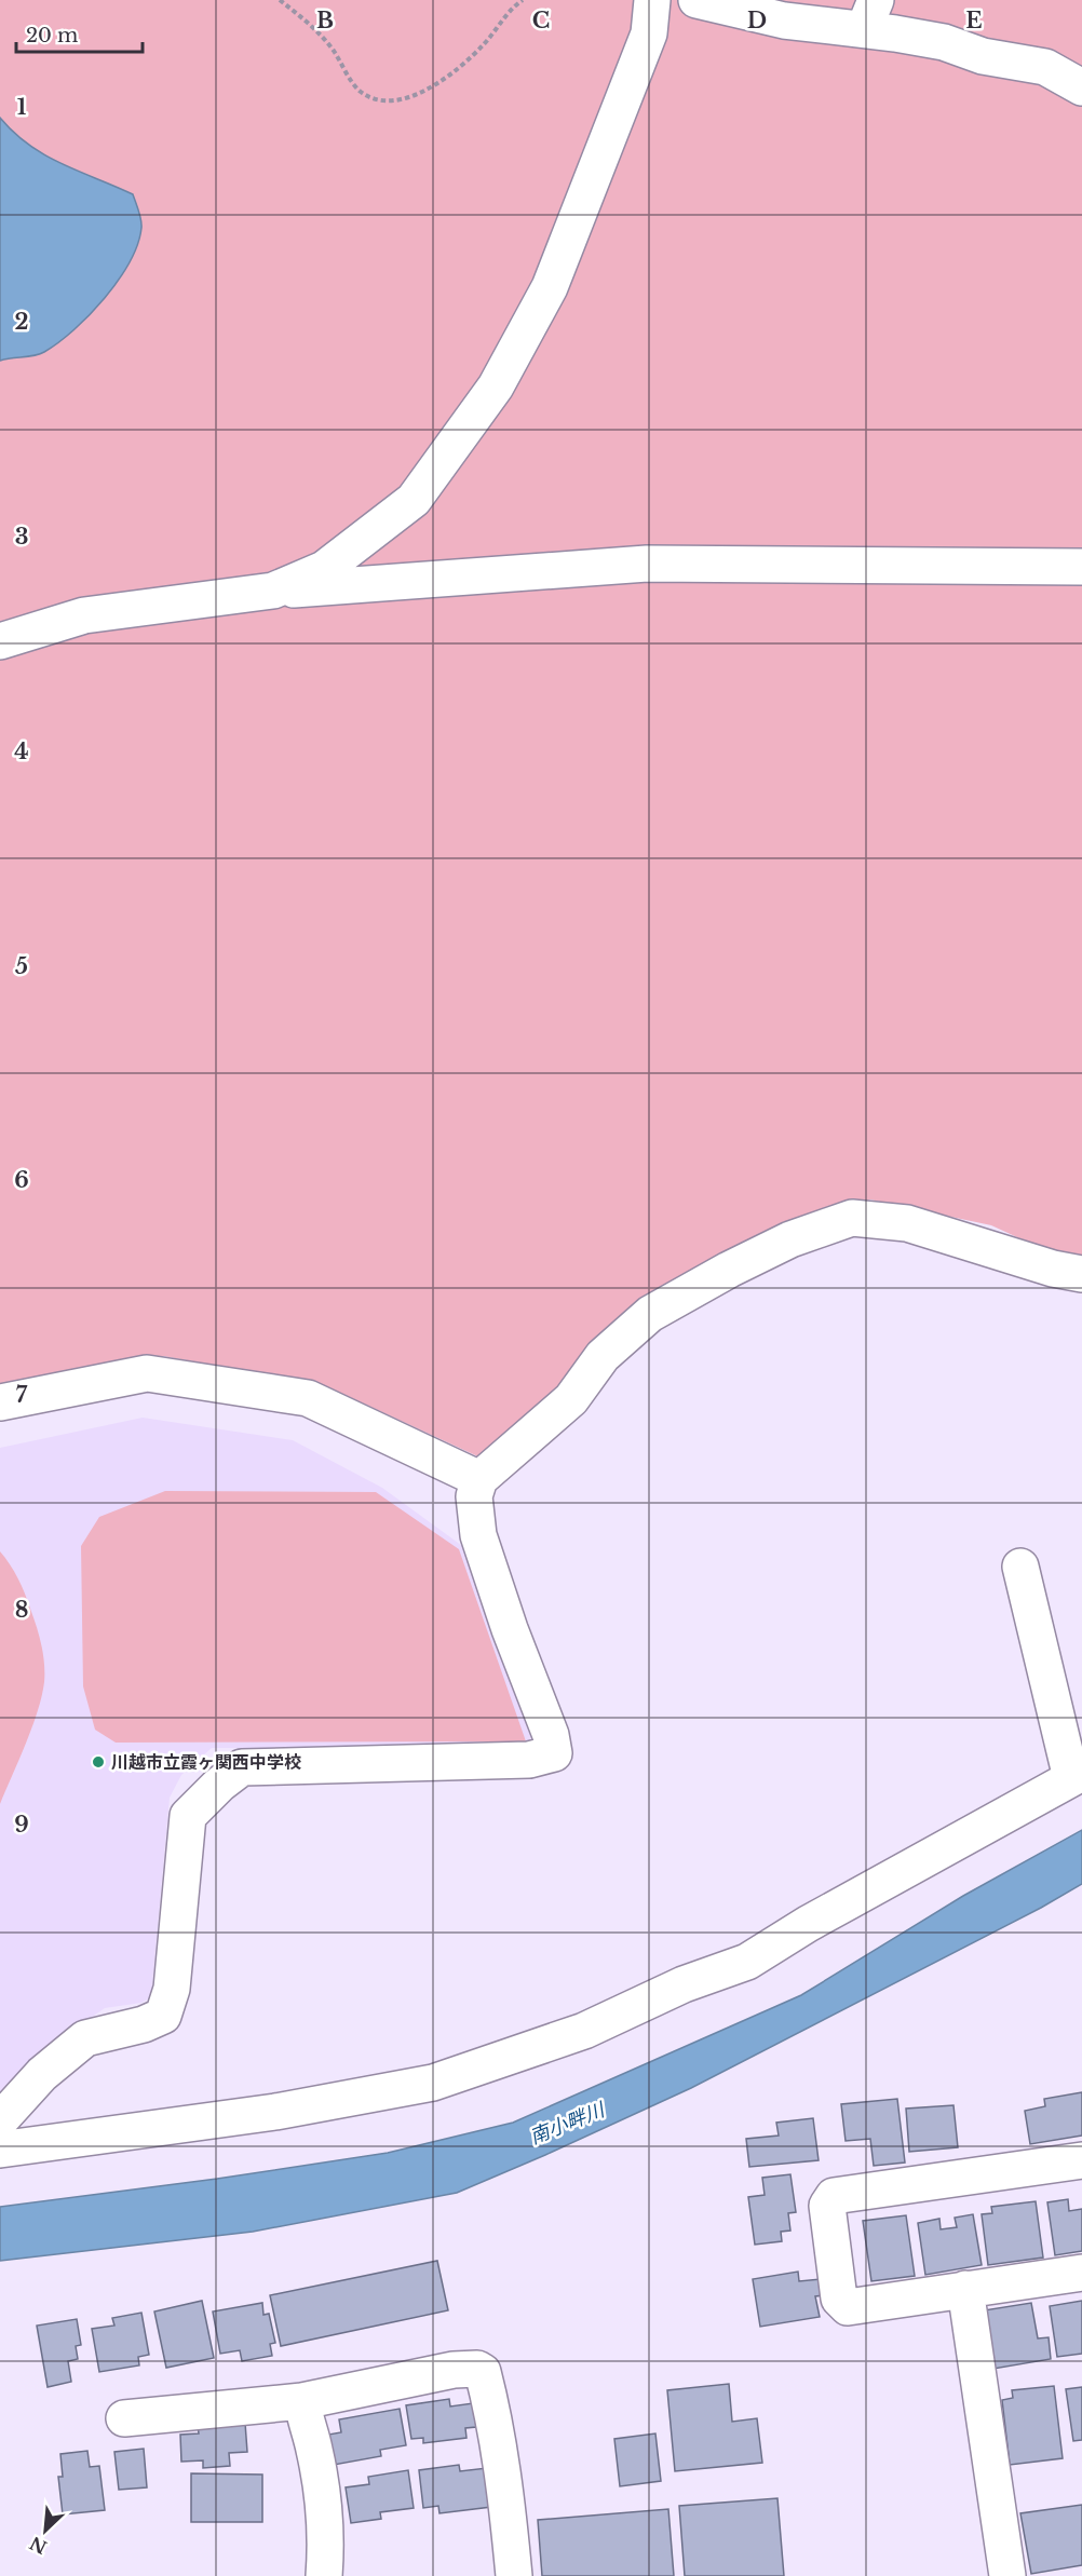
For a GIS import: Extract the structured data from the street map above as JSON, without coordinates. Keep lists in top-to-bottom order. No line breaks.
{"water":["南小畔川"],"places":["川越市立霞ヶ関西中学校"],"scale_bar":"20 m","north":"bottom left","grid":{"columns":["B","C","D","E"],"rows":["1","2","3","4","5","6","7","8","9"]}}
